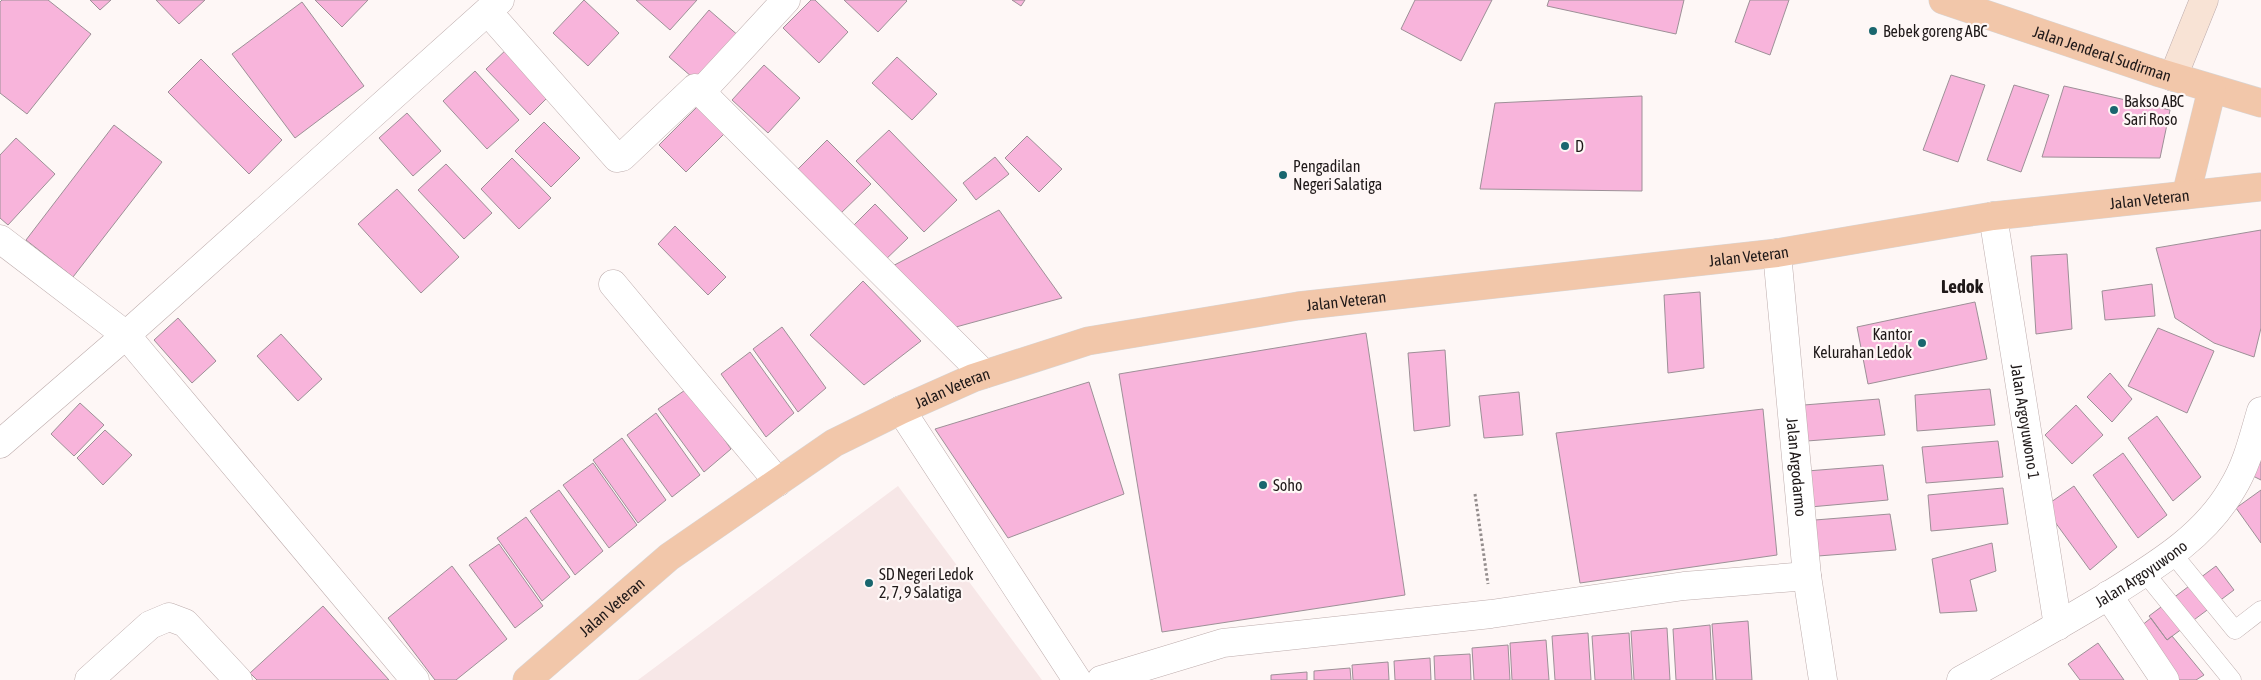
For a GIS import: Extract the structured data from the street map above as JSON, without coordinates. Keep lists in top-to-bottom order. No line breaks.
{"streets":{"main road":["Jalan Jenderal Sudirman","Jalan Veteran"],"street":["Jalan Argoyuwono 1","Jalan Argodarmo","Jalan Argoyuwono"]},"crossings":[["Jalan Veteran","Jalan Argoyuwono 1"],["Jalan Veteran","Jalan Argodarmo"],["Jalan Argoyuwono 1","Jalan Argoyuwono"]],"districts":["Ledok"],"places":["Bebek goreng ABC","Bakso ABC Sari Roso","D","Pengadilan Negeri Salatiga","Kantor Kelurahan Ledok","Soho","SD Negeri Ledok 2, 7, 9 Salatiga"]}
